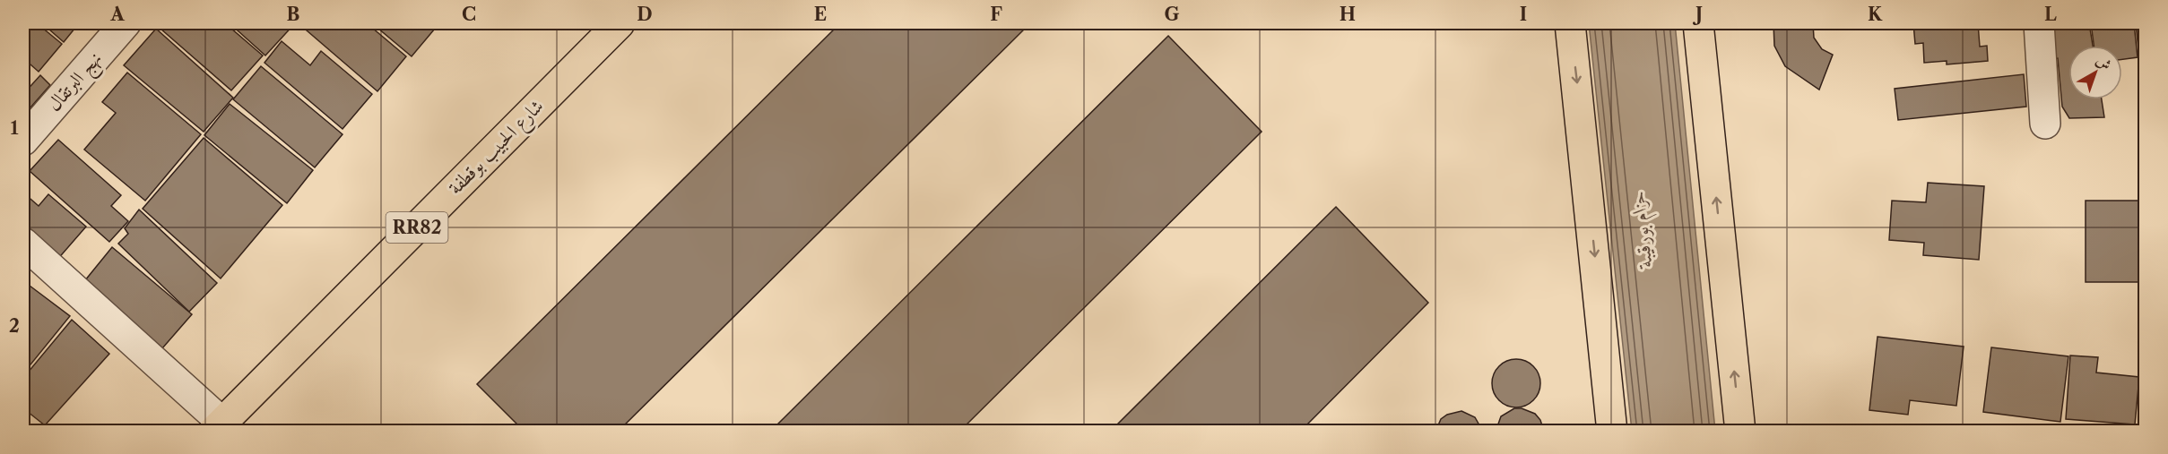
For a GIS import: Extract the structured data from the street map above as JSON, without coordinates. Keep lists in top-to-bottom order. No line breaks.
{"streets":{"main road":["شارع الحبيب بوقطفة","RR82"],"street":["نهج البرتقال"]},"water":["حزام بورقيبة"],"north":"top right","grid":{"columns":["A","B","C","D","E","F","G","H","I","J","K","L"],"rows":["1","2"]}}
